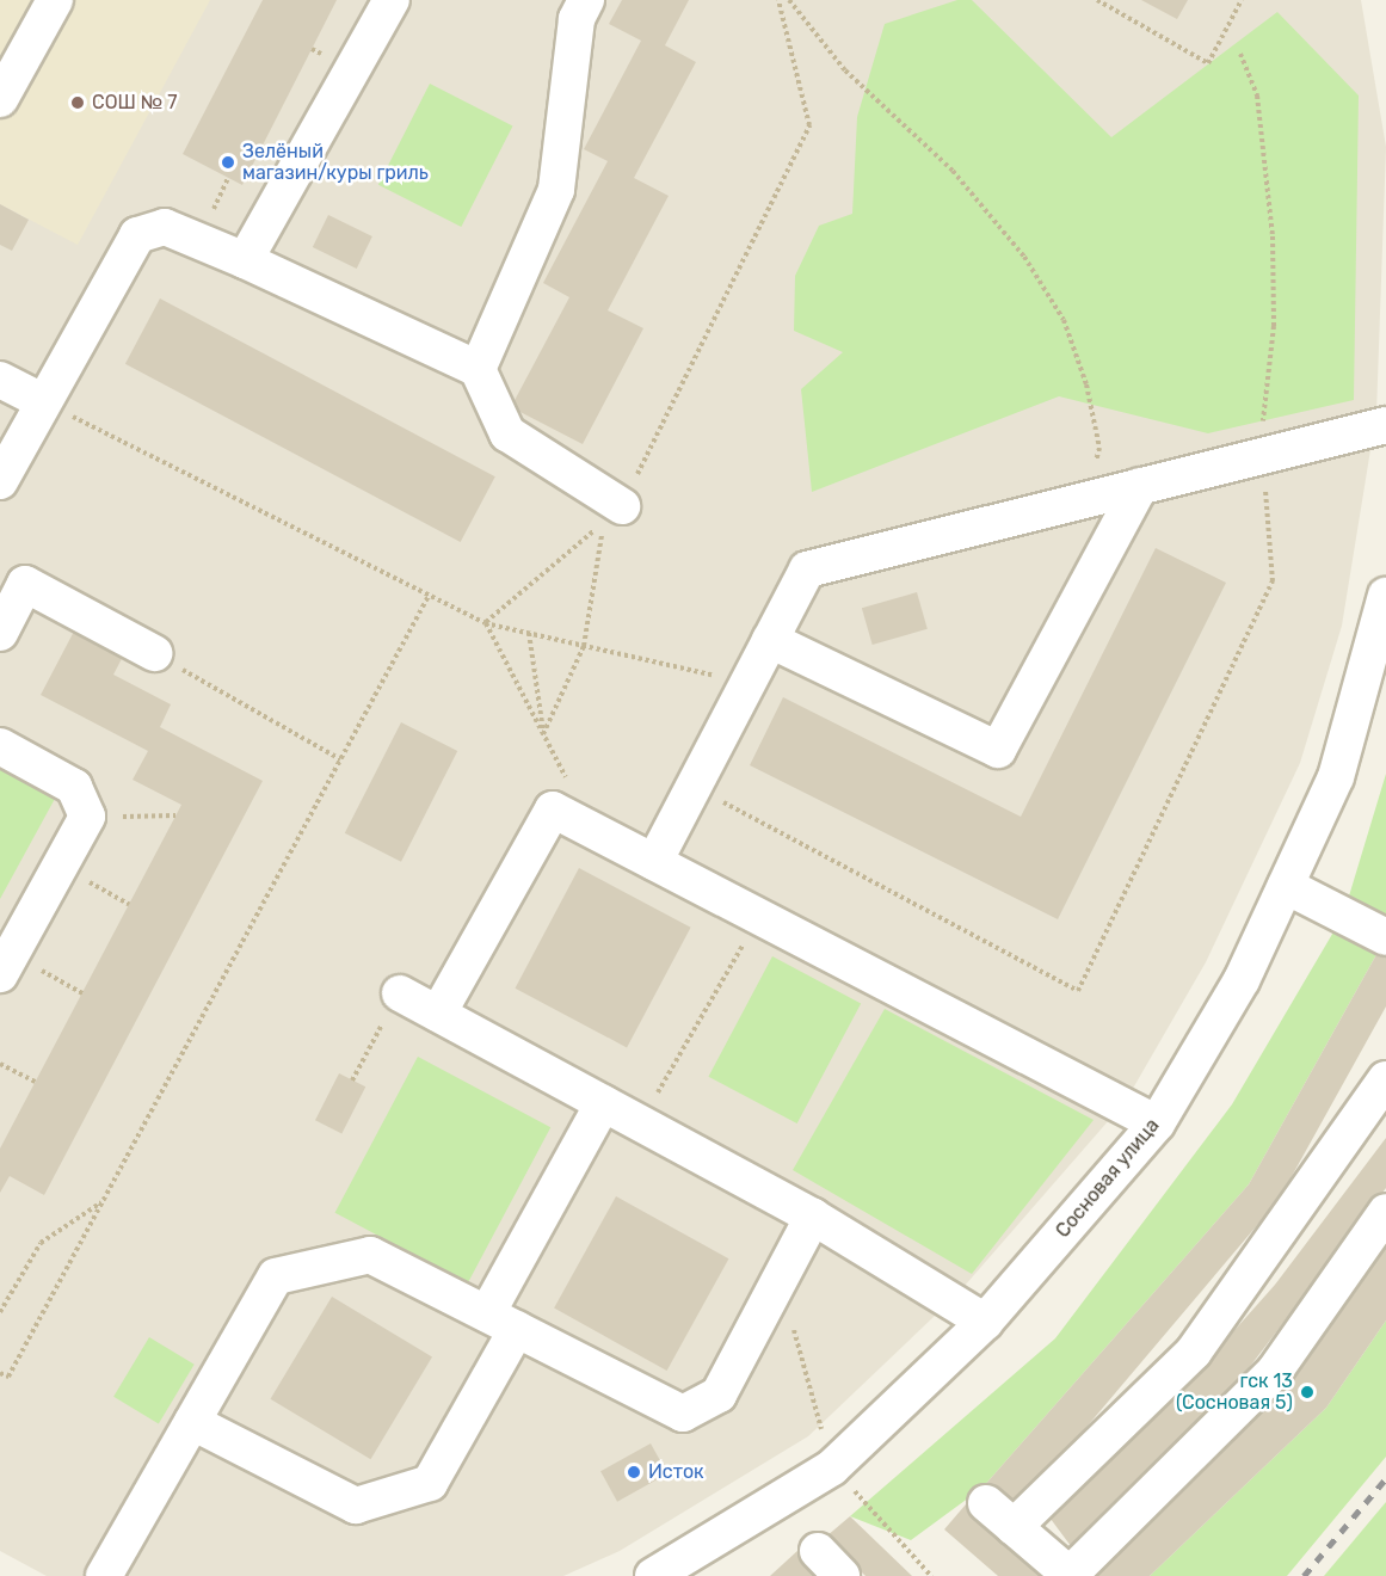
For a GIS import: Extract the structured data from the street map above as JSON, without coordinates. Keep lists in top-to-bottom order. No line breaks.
{"streets":{"street":["Сосновая улица"]},"places":["СОШ № 7","Зелёный магазин/куры гриль","гск 13 (Сосновая 5)","Исток"]}
